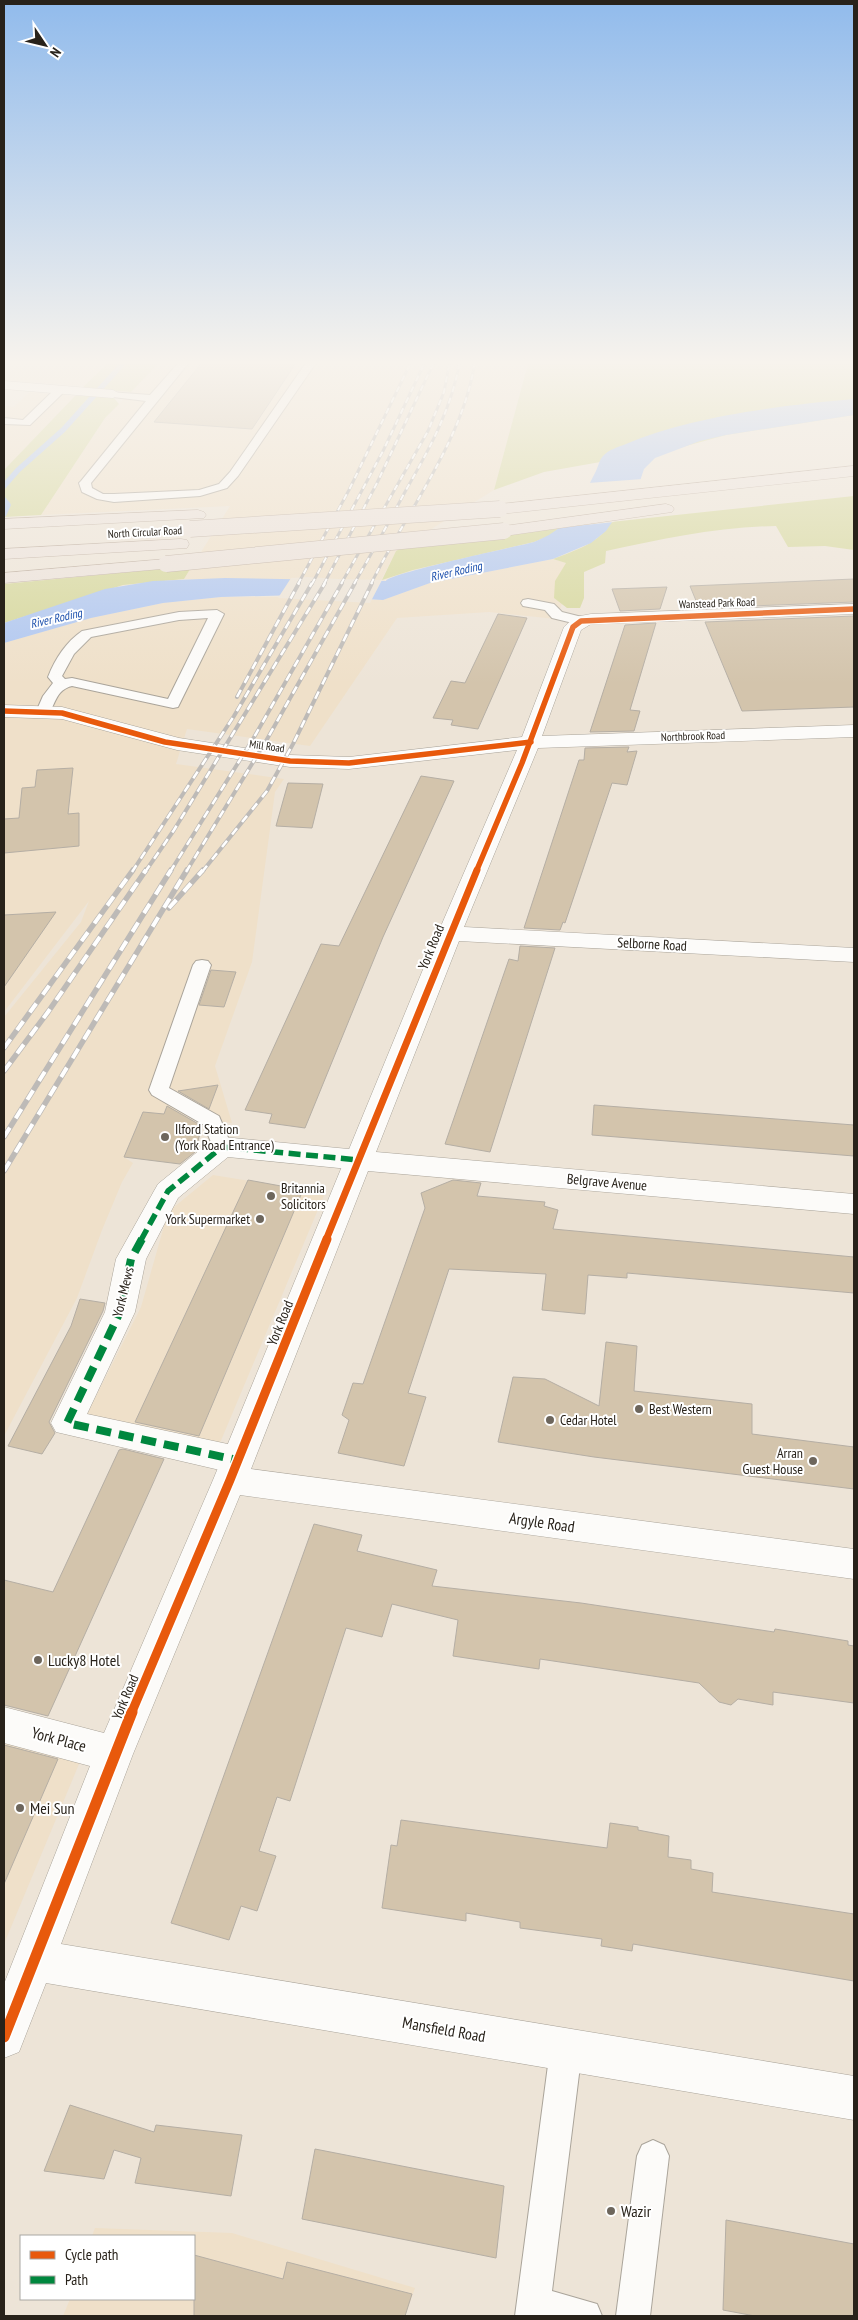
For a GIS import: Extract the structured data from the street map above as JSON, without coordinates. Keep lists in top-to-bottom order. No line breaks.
{"streets":{"highway":["North Circular Road"],"street":["Wanstead Park Road","Northbrook Road","Mill Road","Selborne Road","York Road","Belgrave Avenue","York Mews","Argyle Road","York Place","Mansfield Road"]},"crossings":[["Wanstead Park Road","York Road"],["Northbrook Road","Mill Road"],["Northbrook Road","York Road"],["Mill Road","York Road"],["Selborne Road","York Road"],["York Road","Belgrave Avenue"],["York Road","York Mews"],["York Road","Argyle Road"],["York Road","York Place"],["York Road","Mansfield Road"],["York Mews","Argyle Road"]],"water":["River Roding"],"places":["Ilford Station (York Road Entrance)","Britannia Solicitors","York Supermarket","Best Western","Cedar Hotel","Arran Guest House","Lucky8 Hotel","Mei Sun","Wazir"],"legend":["Cycle path","Path"],"north":"bottom right"}
